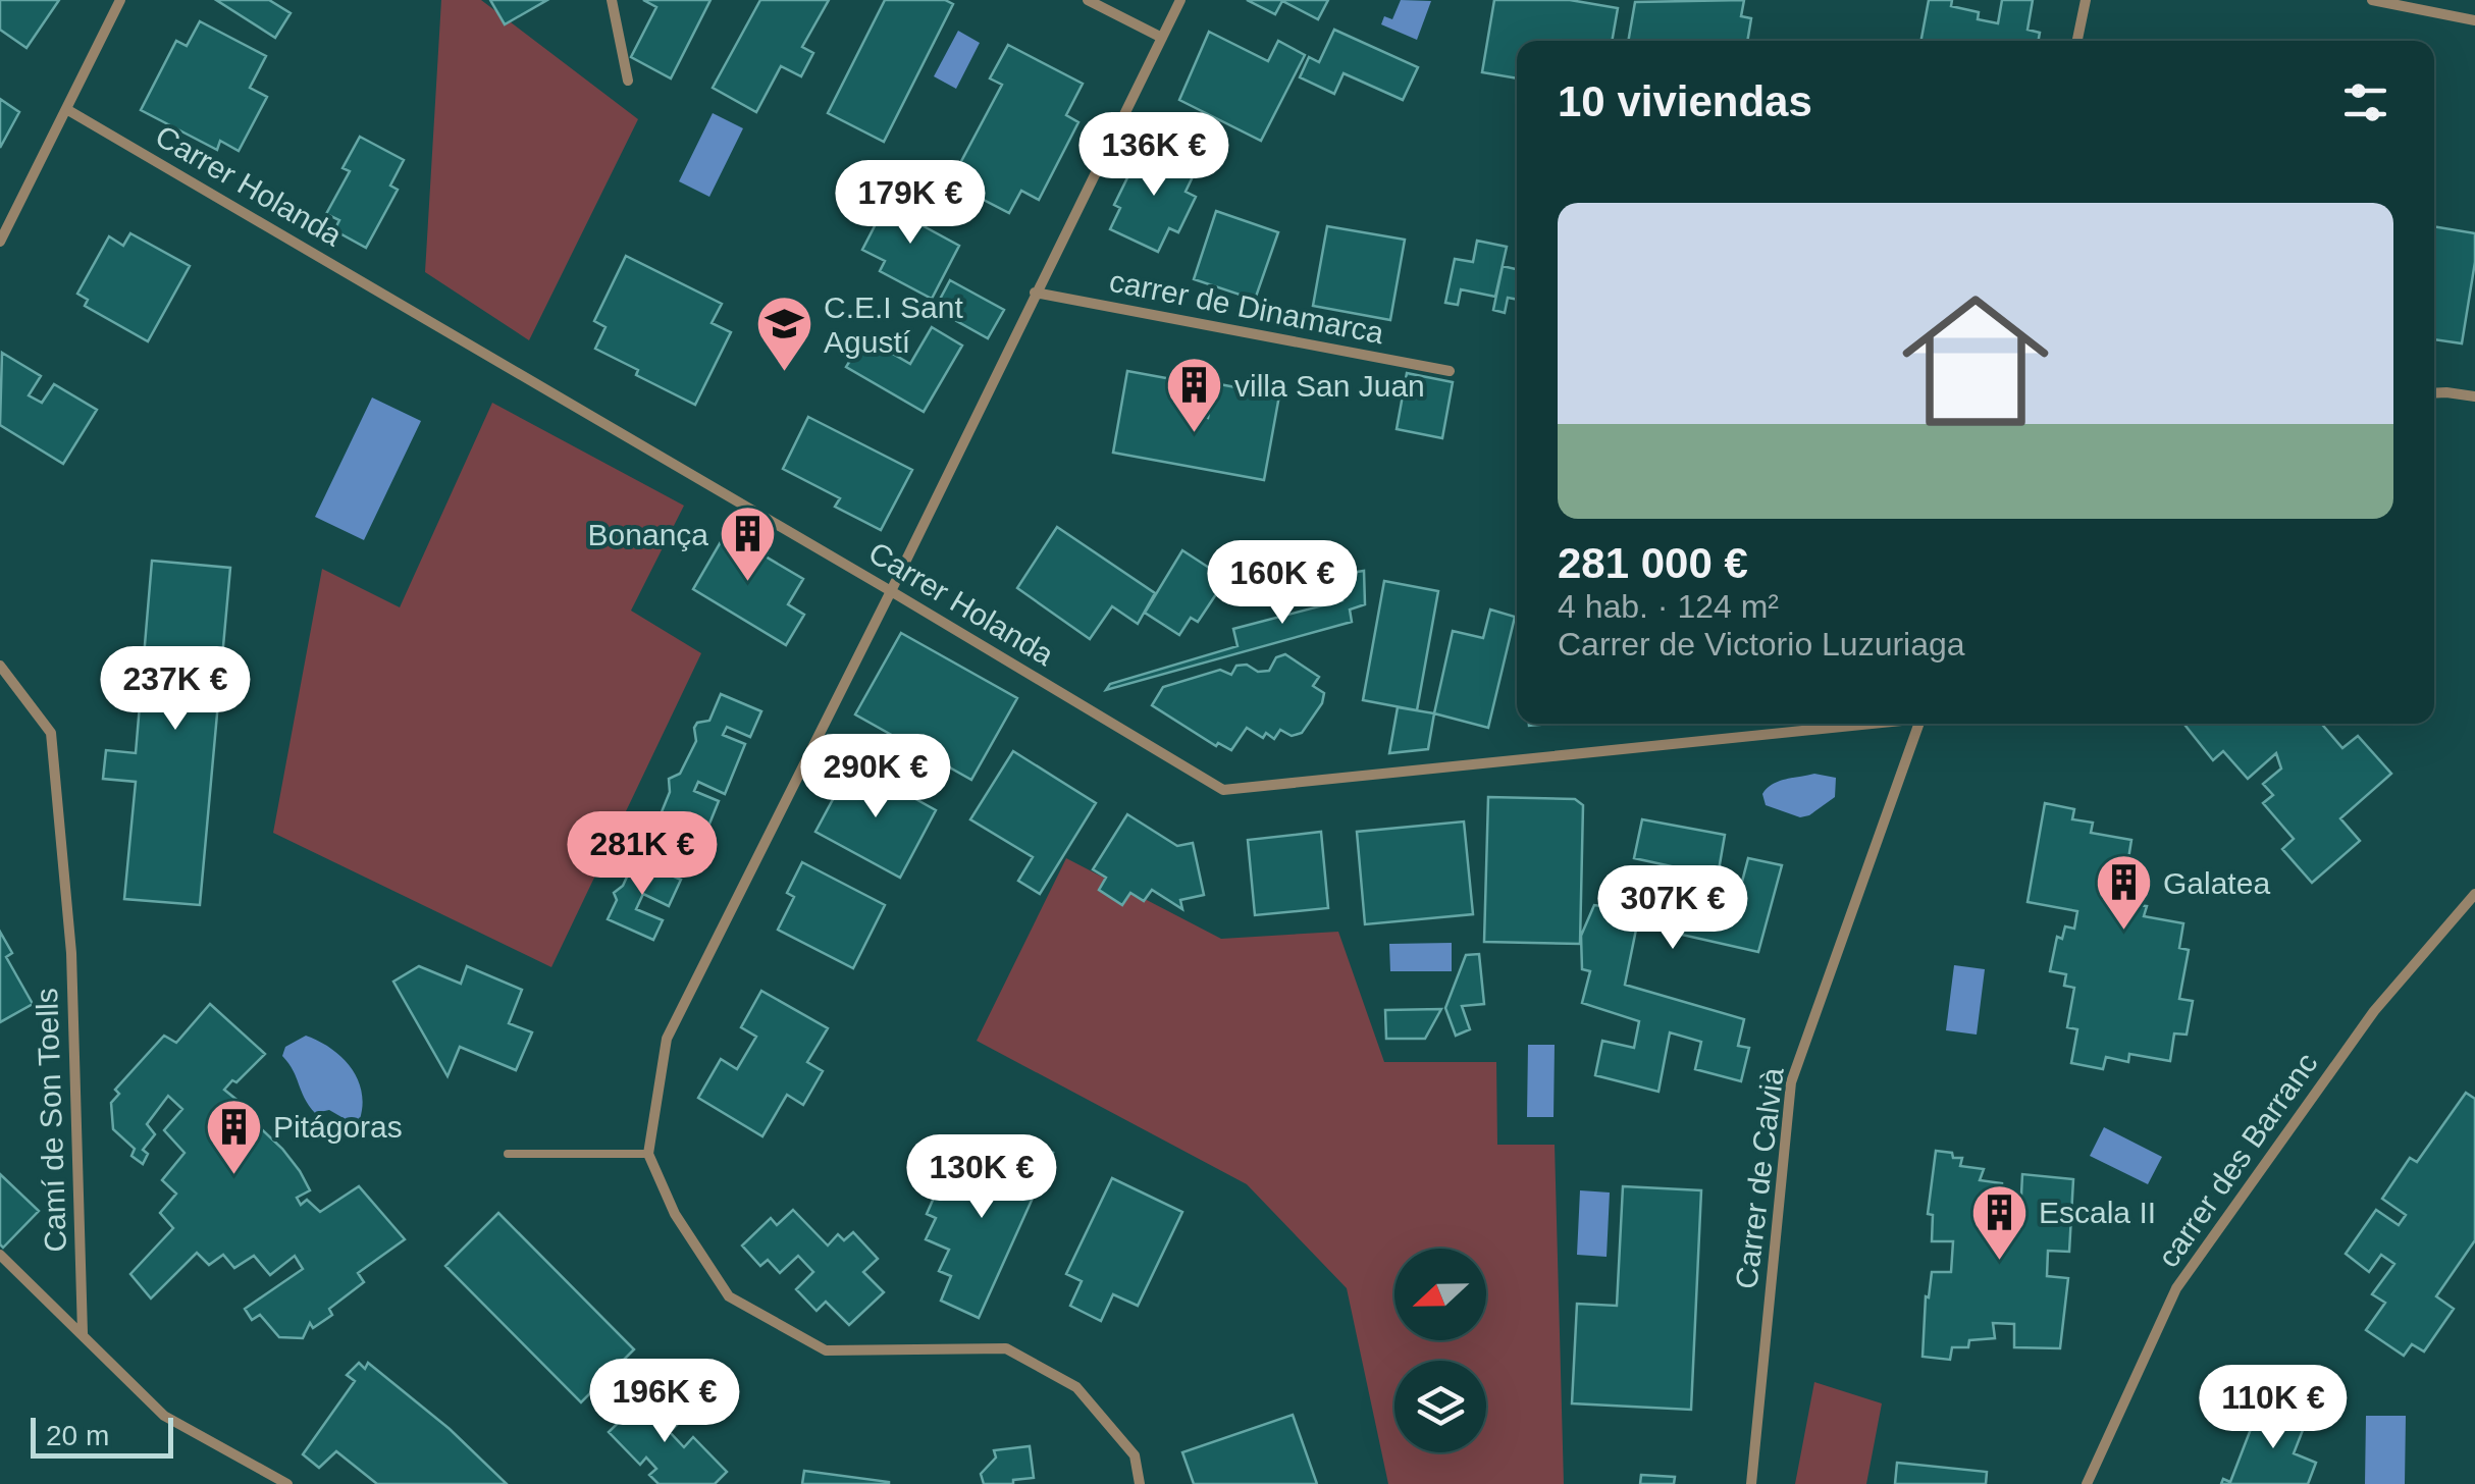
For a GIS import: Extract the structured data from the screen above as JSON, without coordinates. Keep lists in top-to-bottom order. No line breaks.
{"streets":{"street":["Carrer Holanda","carrer de Dinamarca","Camí de Son Toells","carrer des Barranc","Carrer de Calvià"]},"places":{"school or university":["C.E.I Sant Agustí"],"building":["villa San Juan","Bonança","Galatea","Pitágoras","Escala II"]},"scale_bar":"20 m","north":"left","page":{"heading":"10 viviendas","price":["136K €","179K €","160K €","237K €","290K €","281K €","307K €","130K €","196K €","110K €"],"list":[{"name":"281 000 €","note":"4 hab. · 124 m² · Carrer de Victorio Luzuriaga"}],"scale":"20 m"}}
